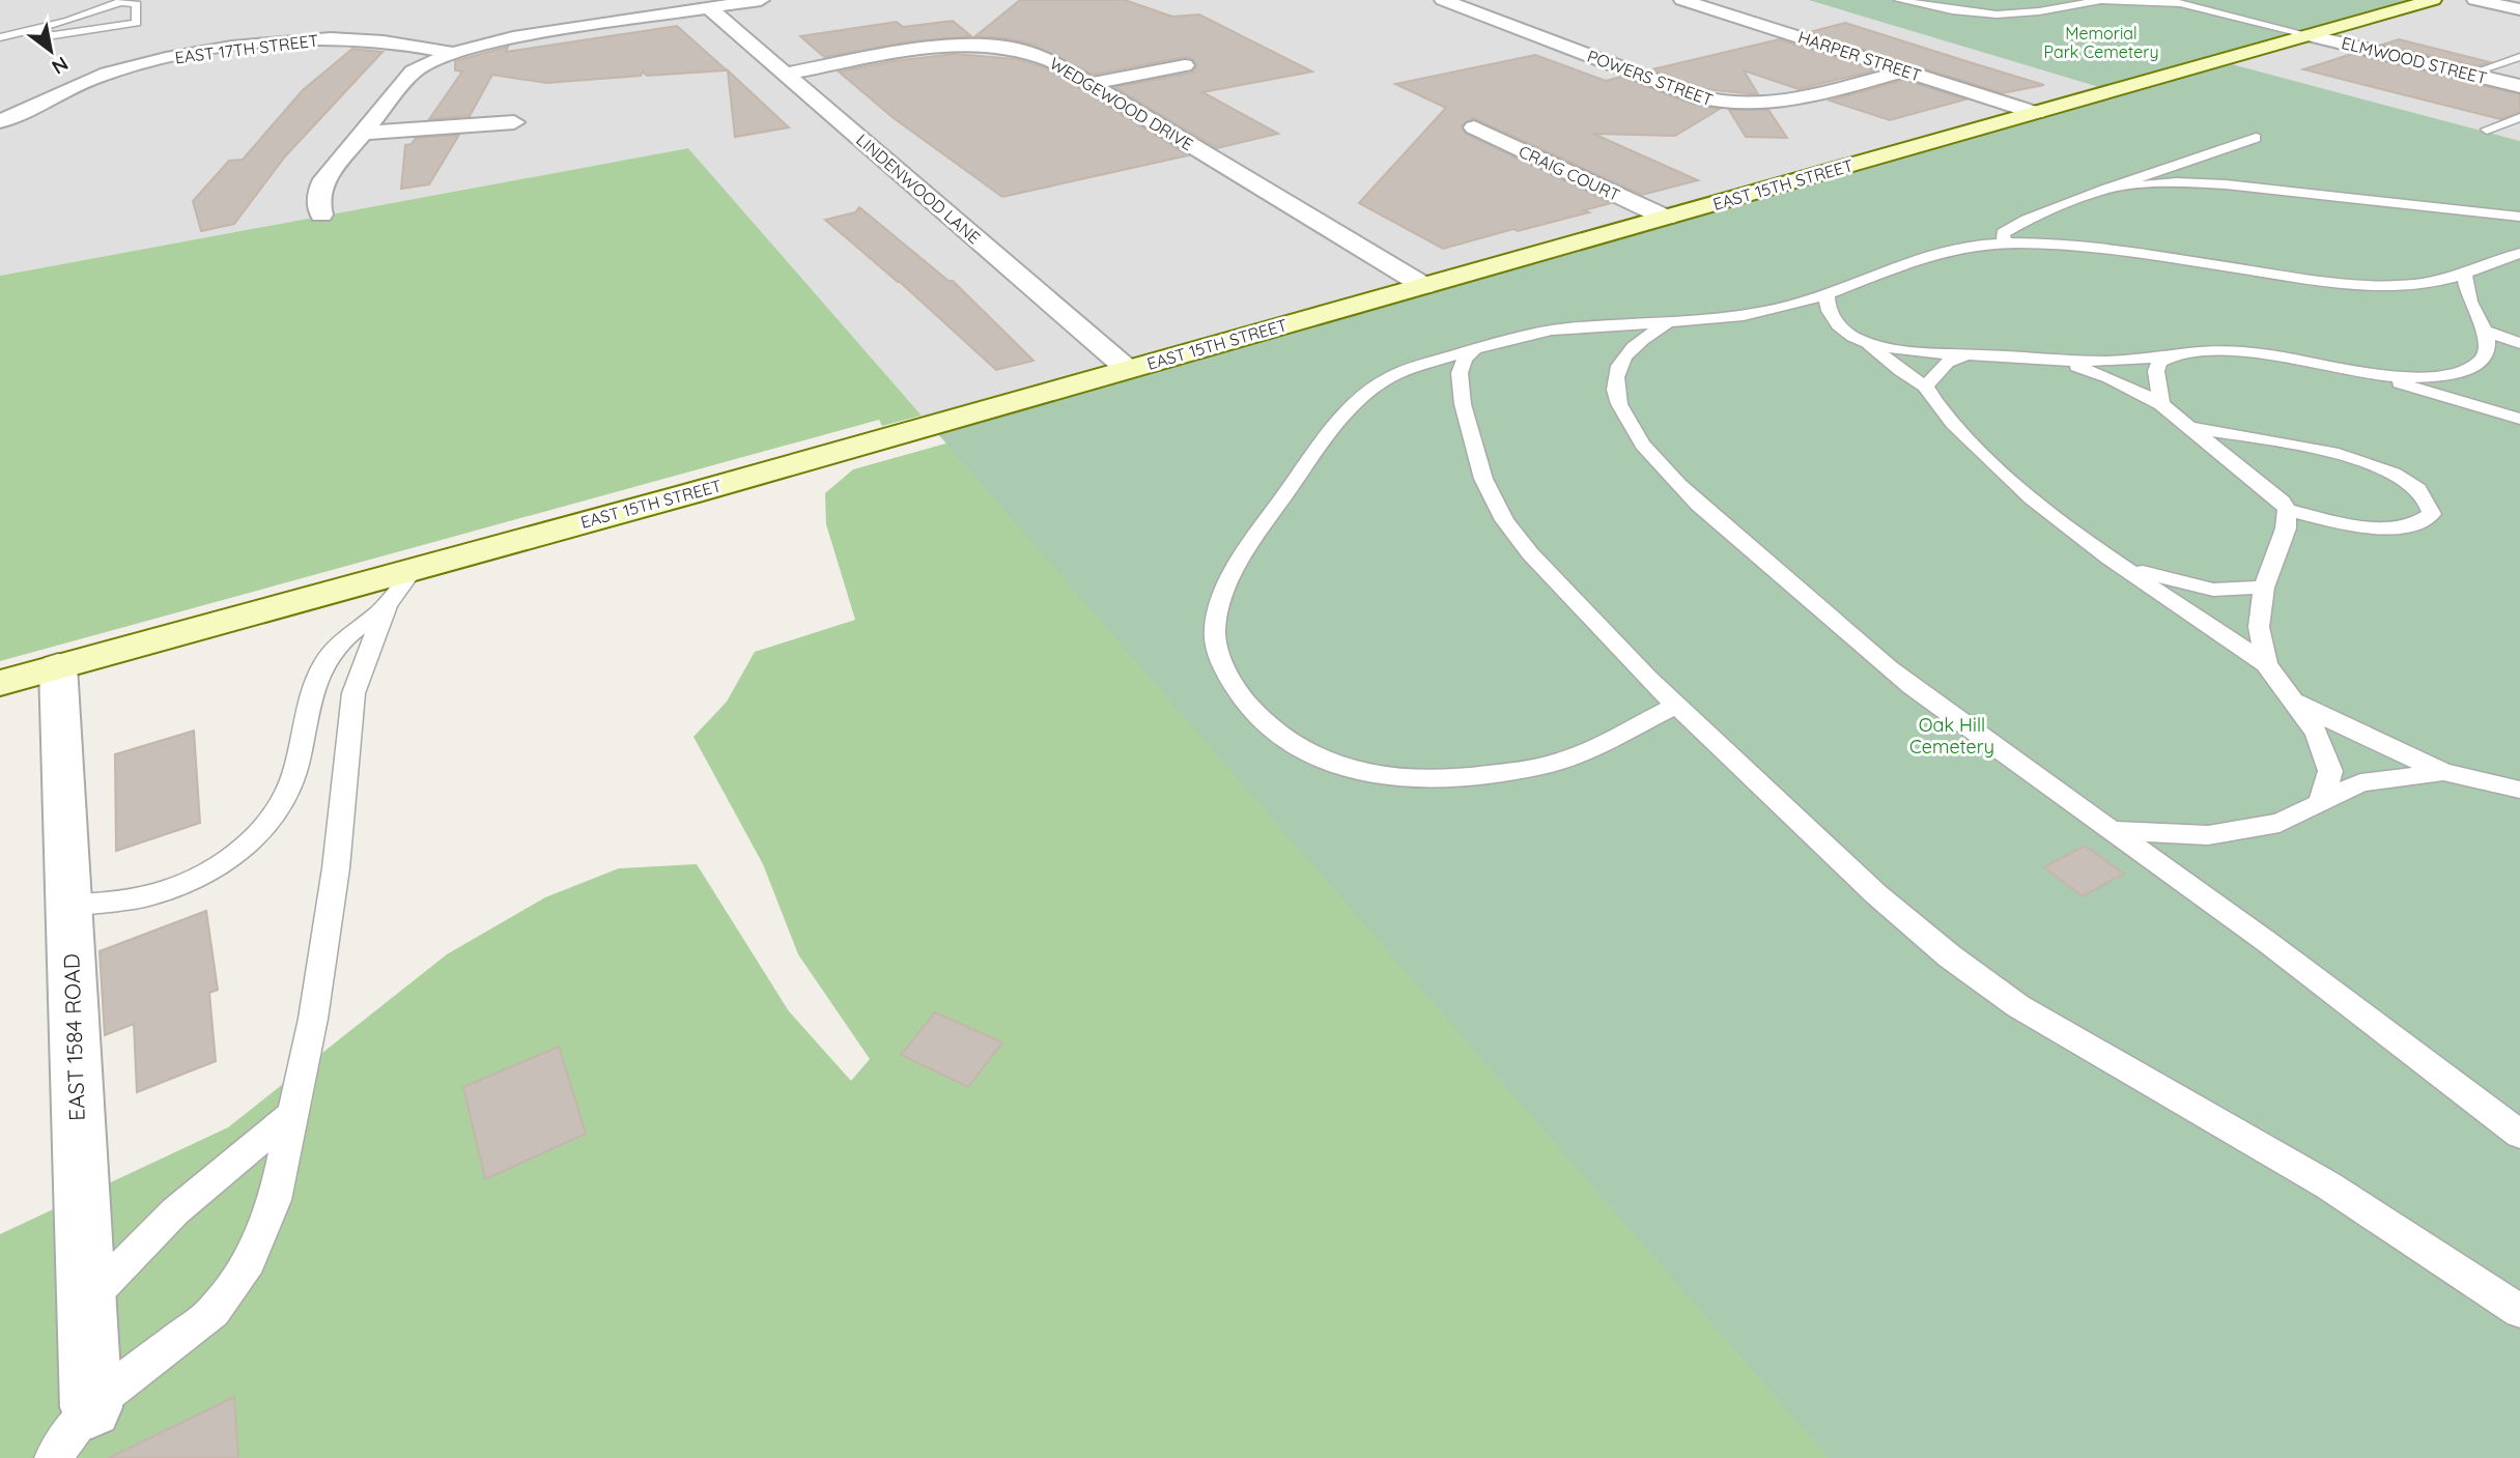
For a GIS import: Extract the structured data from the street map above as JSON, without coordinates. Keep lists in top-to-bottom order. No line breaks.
{"streets":{"main road":["EAST 15TH STREET"],"street":["EAST 17TH STREET","HARPER STREET","ELMWOOD STREET","POWERS STREET","WEDGEWOOD DRIVE","CRAIG COURT","LINDENWOOD LANE","EAST 1584 ROAD"]},"crossings":[["EAST 17TH STREET","LINDENWOOD LANE"],["HARPER STREET","POWERS STREET"],["HARPER STREET","EAST 15TH STREET"],["ELMWOOD STREET","EAST 15TH STREET"],["WEDGEWOOD DRIVE","EAST 15TH STREET"],["WEDGEWOOD DRIVE","LINDENWOOD LANE"],["CRAIG COURT","EAST 15TH STREET"],["EAST 15TH STREET","LINDENWOOD LANE"],["EAST 15TH STREET","EAST 1584 ROAD"]],"parks":["Memorial Park Cemetery","Oak Hill Cemetery"],"north":"bottom right"}
